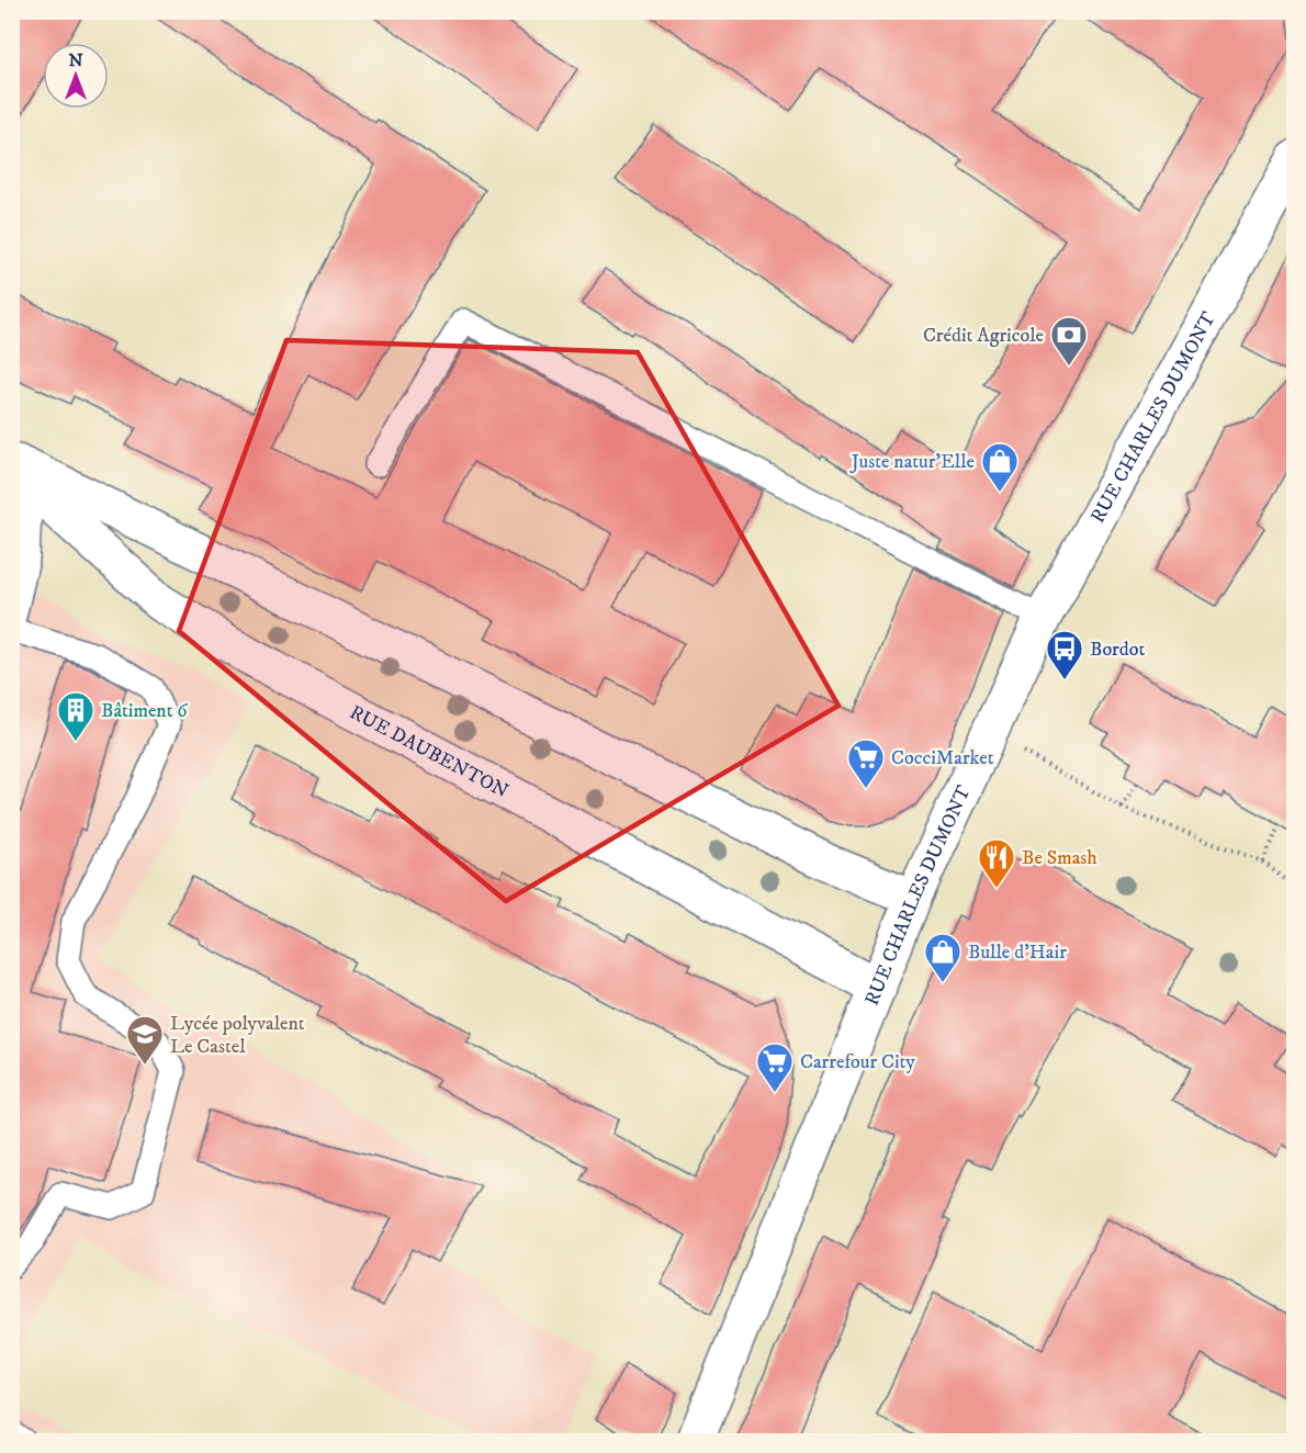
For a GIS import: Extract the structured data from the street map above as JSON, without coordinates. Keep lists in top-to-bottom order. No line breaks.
{"streets":{"street":["RUE CHARLES DUMONT","RUE DAUBENTON"]},"crossings":[["RUE CHARLES DUMONT","RUE DAUBENTON"]],"places":{"bank":["Crédit Agricole"],"shop":["Juste natur'Elle","Bulle d'Hair"],"bus stop":["Bordot"],"building":["Bâtiment 6"],"supermarket":["CocciMarket","Carrefour City"],"restaurant":["Be Smash"],"school or university":["Lycée polyvalent Le Castel"]},"north":"top"}
